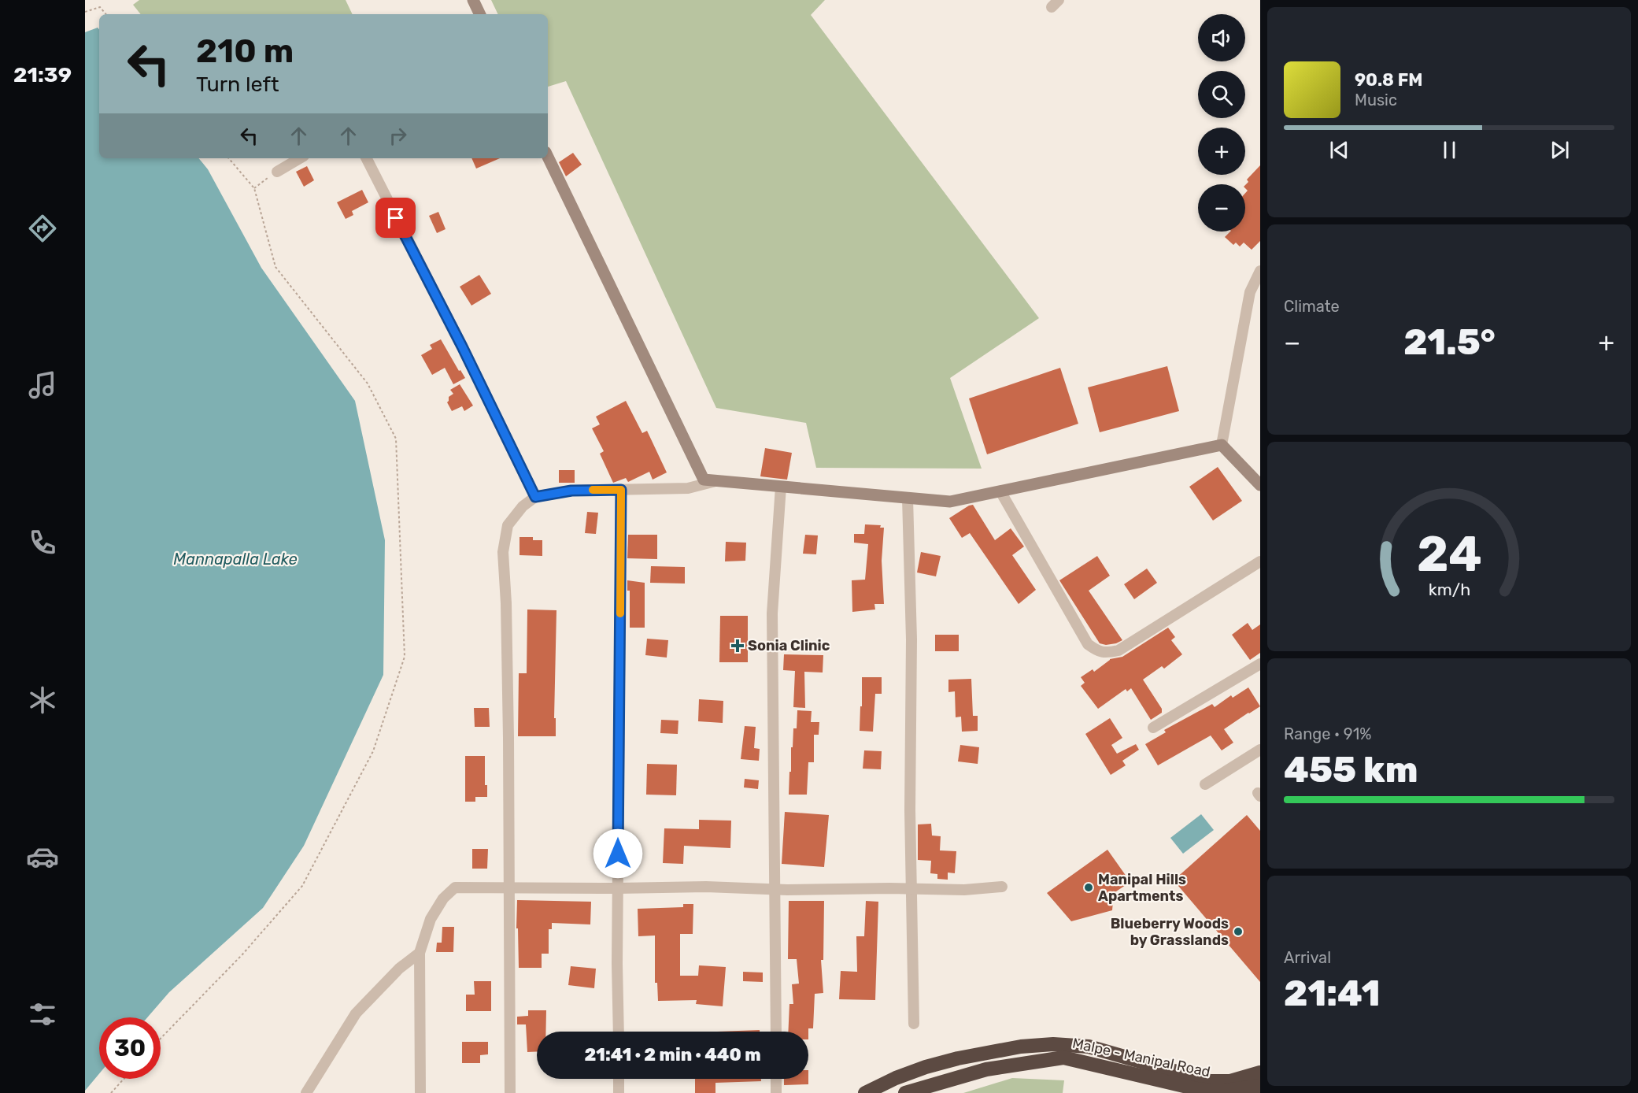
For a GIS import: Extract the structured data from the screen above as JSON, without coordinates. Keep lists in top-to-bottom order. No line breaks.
{"streets":{"highway":["Malpe - Manipal Road"]},"water":["Mannapalla Lake"],"places":{"health":["Sonia Clinic"],"other":["Manipal Hills Apartments","Blueberry Woods by Grasslands"]},"page":{"tabs":"21:39","map_buttons":["+","−"],"turn":["210 m","Turn left"],"song":["90.8 FM","Music"],"tile":["Climate",["Range · 91%","455 km"],["Arrival","21:41"]],"heat":["−","21.5°","+"],"limit":"30","trip":"21:41 · 2 min · 440 m","gauge":["24","km/h"]}}
